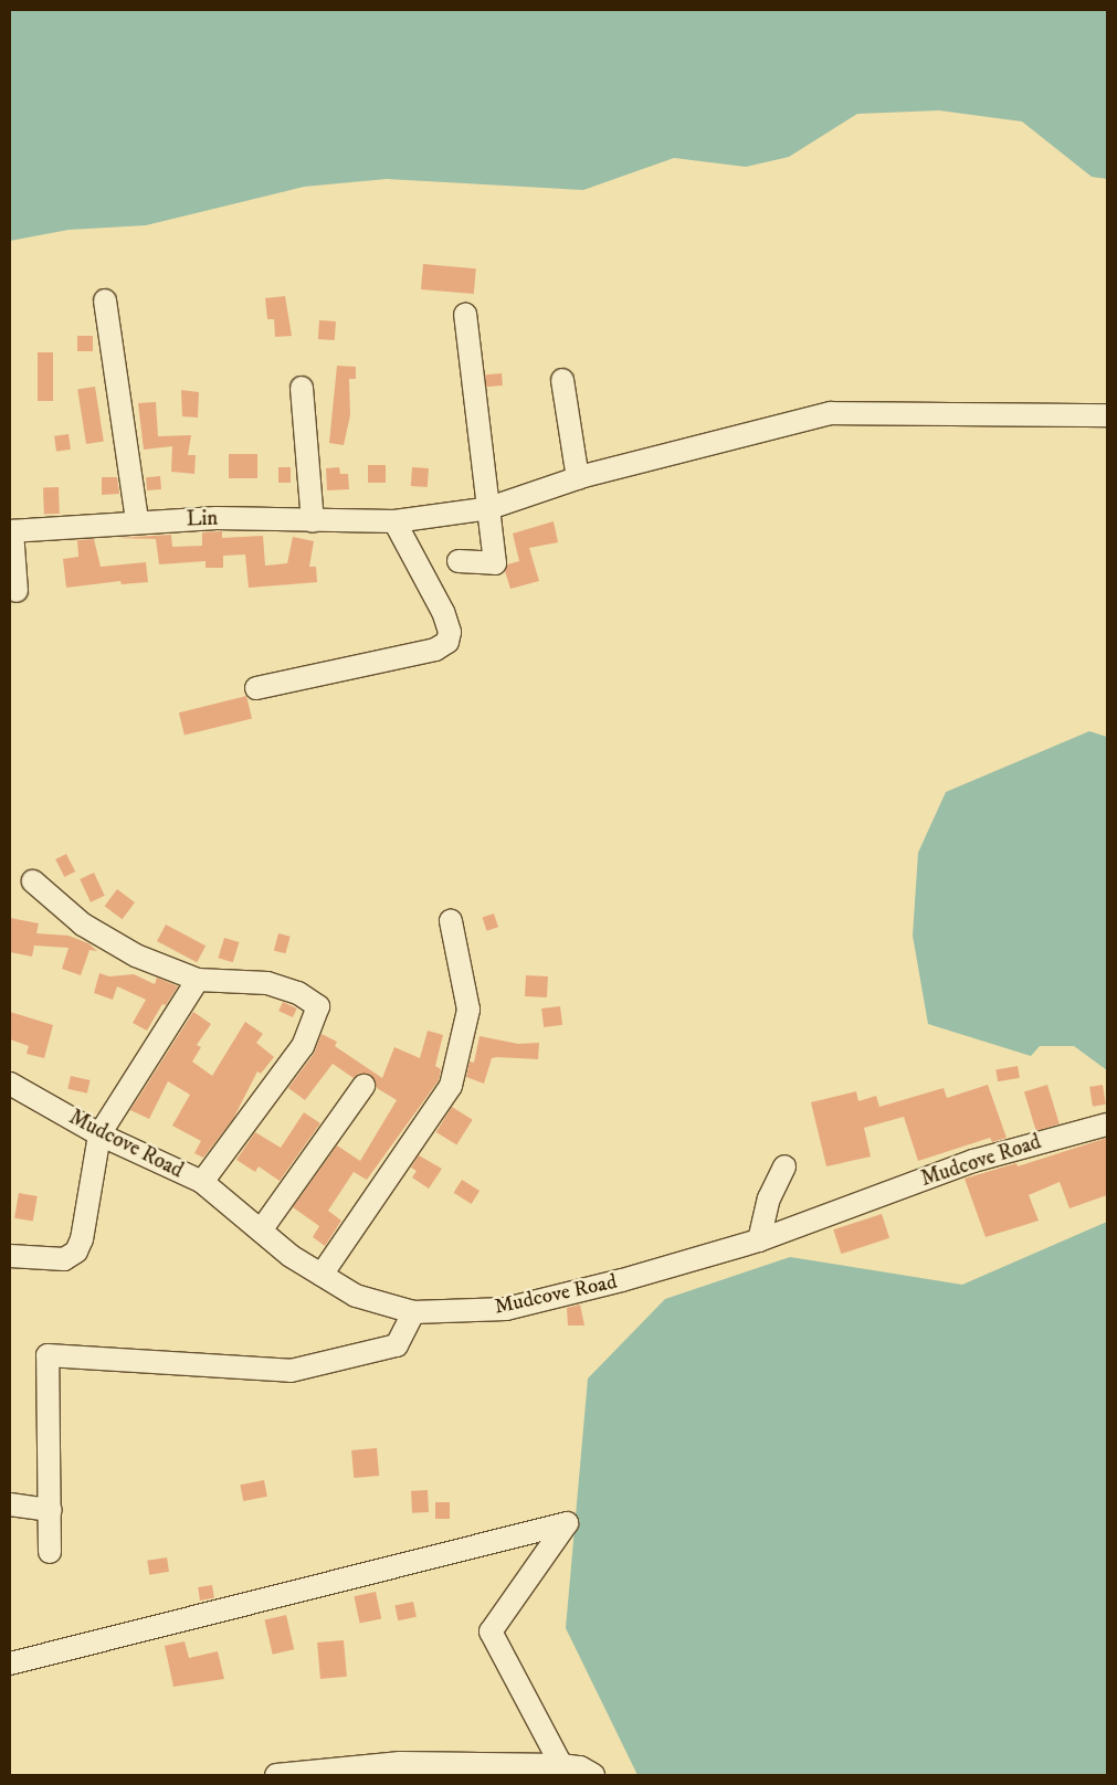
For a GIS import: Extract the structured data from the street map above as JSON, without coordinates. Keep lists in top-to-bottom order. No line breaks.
{"streets":{"street":["Lin","Mudcove Road"]}}
